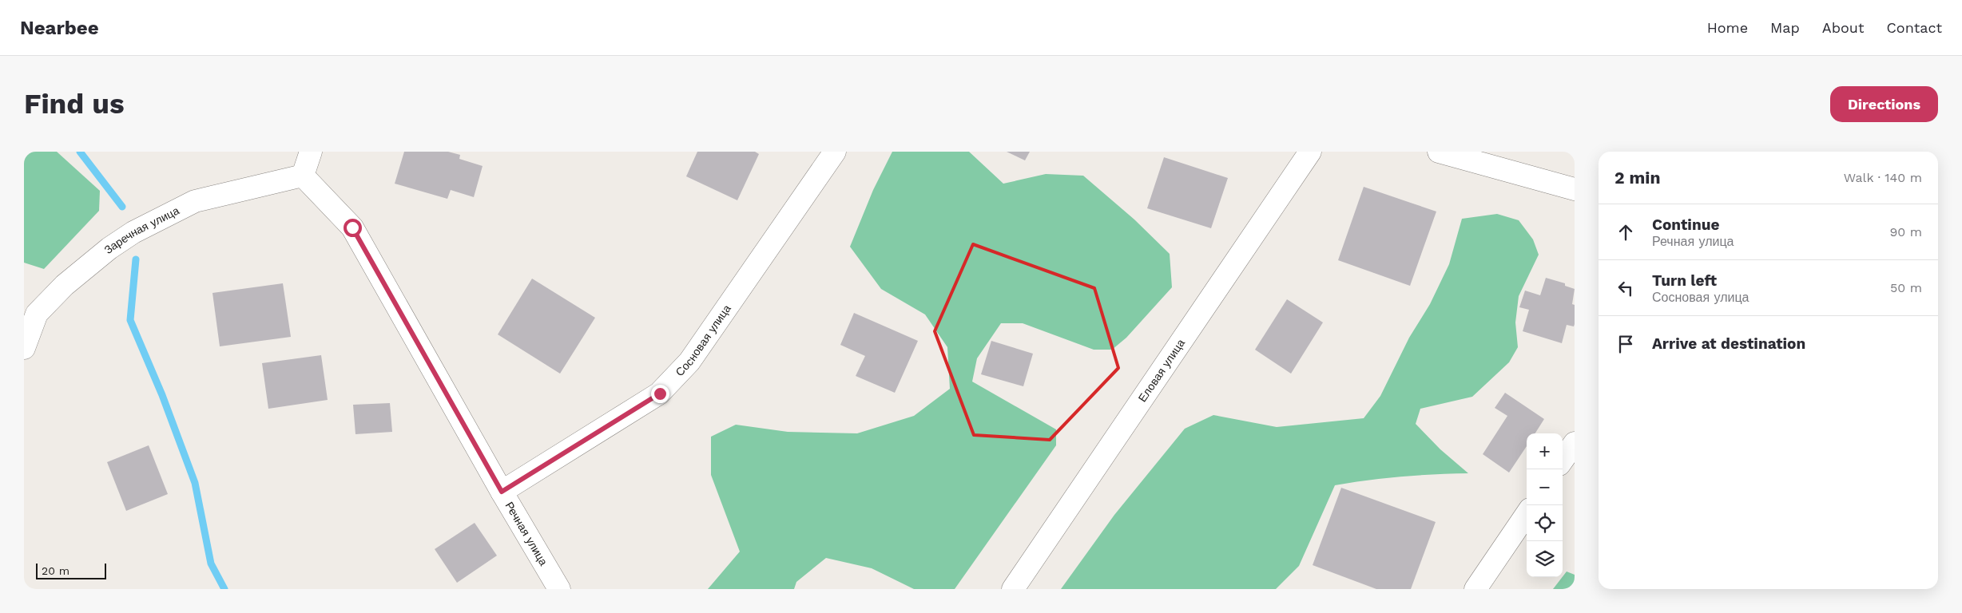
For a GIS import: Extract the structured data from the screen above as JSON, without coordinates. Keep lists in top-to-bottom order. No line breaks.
{"streets":{"street":["Заречная улица","Сосновая улица","Еловая улица","Речная улица"]},"crossings":[["Заречная улица","Речная улица"],["Сосновая улица","Речная улица"]],"scale_bar":"20 m","page":{"header":"Nearbee","nav":["Home","Map","About","Contact"],"buttons":"Directions","title":"Find us","heading":["2 min","Walk · 140 m"],"list":[["Continue","Речная улица","90 m"],["Turn left","Сосновая улица","50 m"],"Arrive at destination"],"map_buttons":["+","−"],"scale":"20 m"}}
